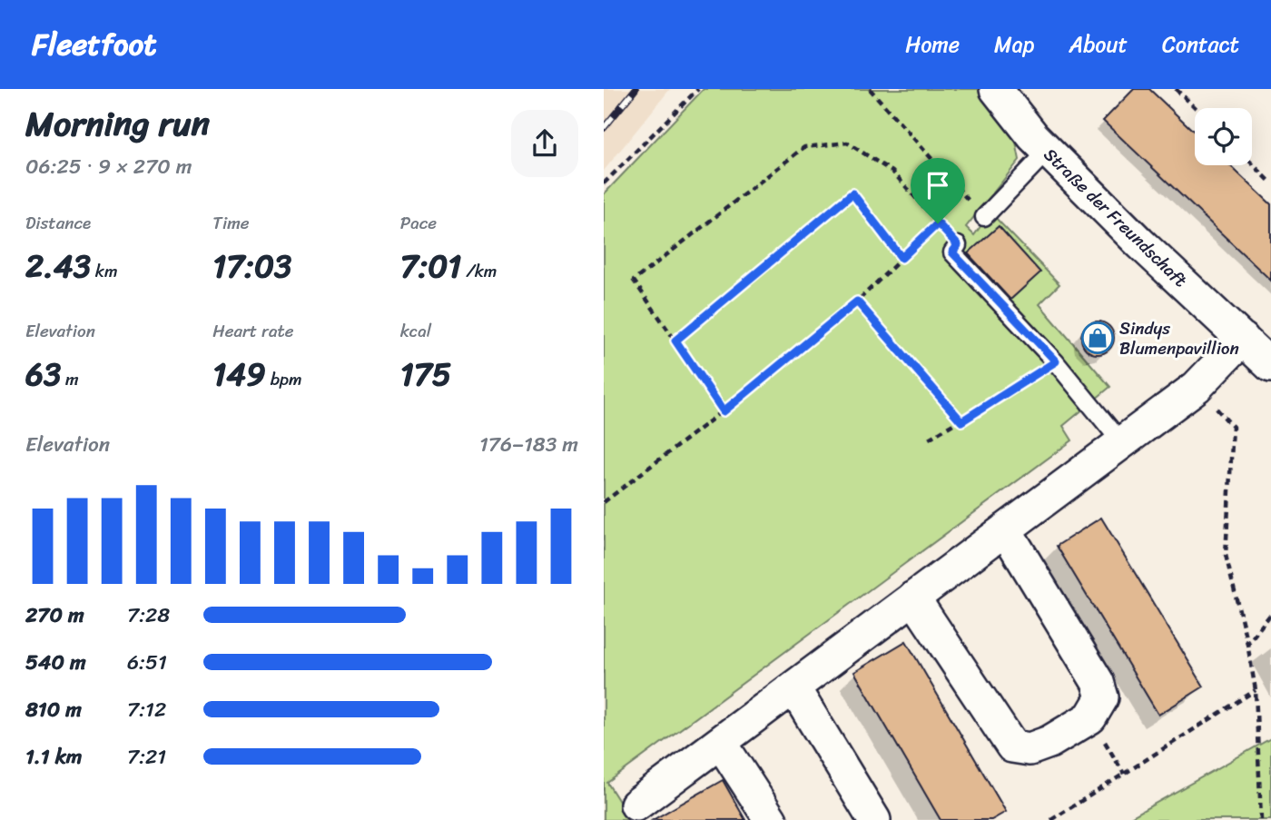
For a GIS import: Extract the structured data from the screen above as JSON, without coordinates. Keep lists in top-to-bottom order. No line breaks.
{"streets":{"street":["Straße der Freundschaft"]},"places":{"shop":["Sindys Blumenpavillion"]},"page":{"header":"Fleetfoot","nav":["Home","Map","About","Contact"],"heading":["Morning run","06:25 · 9 × 270 m"],"stats":[["Distance","2.43 km"],["Time","17:03"],["Pace","7:01 /km"],["Elevation","63 m"],["Heart rate","149 bpm"],["kcal","175"]],"chart":["Elevation","176–183 m"],"list":[{"name":"270 m","note":"7:28"},{"name":"540 m","note":"6:51"},{"name":"810 m","note":"7:12"},{"name":"1.1 km","note":"7:21"}]}}
